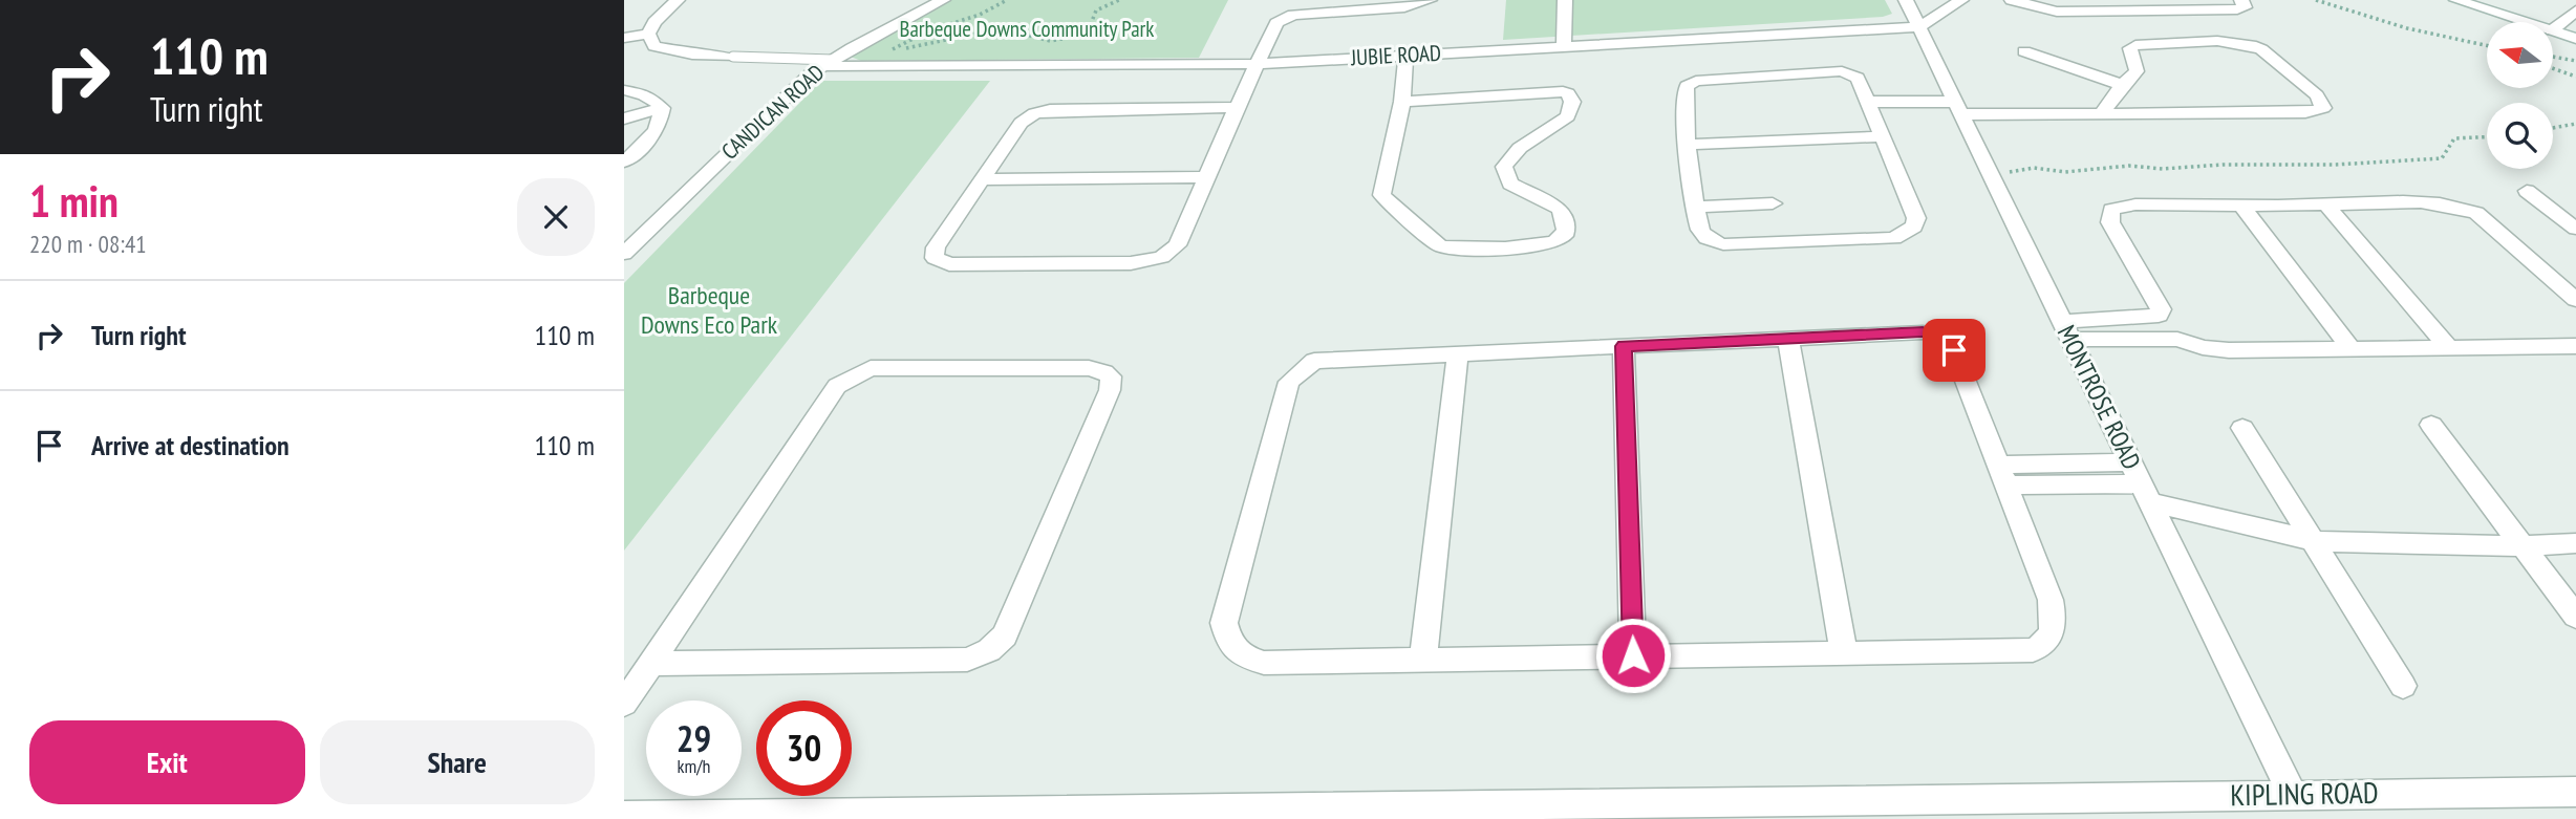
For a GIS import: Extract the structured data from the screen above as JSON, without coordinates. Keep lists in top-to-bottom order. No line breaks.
{"streets":{"street":["JUBIE ROAD","CANDICAN ROAD","MONTROSE ROAD","KIPLING ROAD"]},"crossings":[["JUBIE ROAD","CANDICAN ROAD"],["JUBIE ROAD","MONTROSE ROAD"],["MONTROSE ROAD","KIPLING ROAD"]],"parks":["Barbeque Downs Community Park","Barbeque Downs Eco Park"],"north":"left","page":{"turn":["110 m","Turn right"],"heading":["1 min","220 m · 08:41"],"list":[{"name":"Turn right","value":"110 m"},{"name":"Arrive at destination","value":"110 m"}],"speed":"29 km/h","limit":"30","buttons":["Exit","Share"]}}
